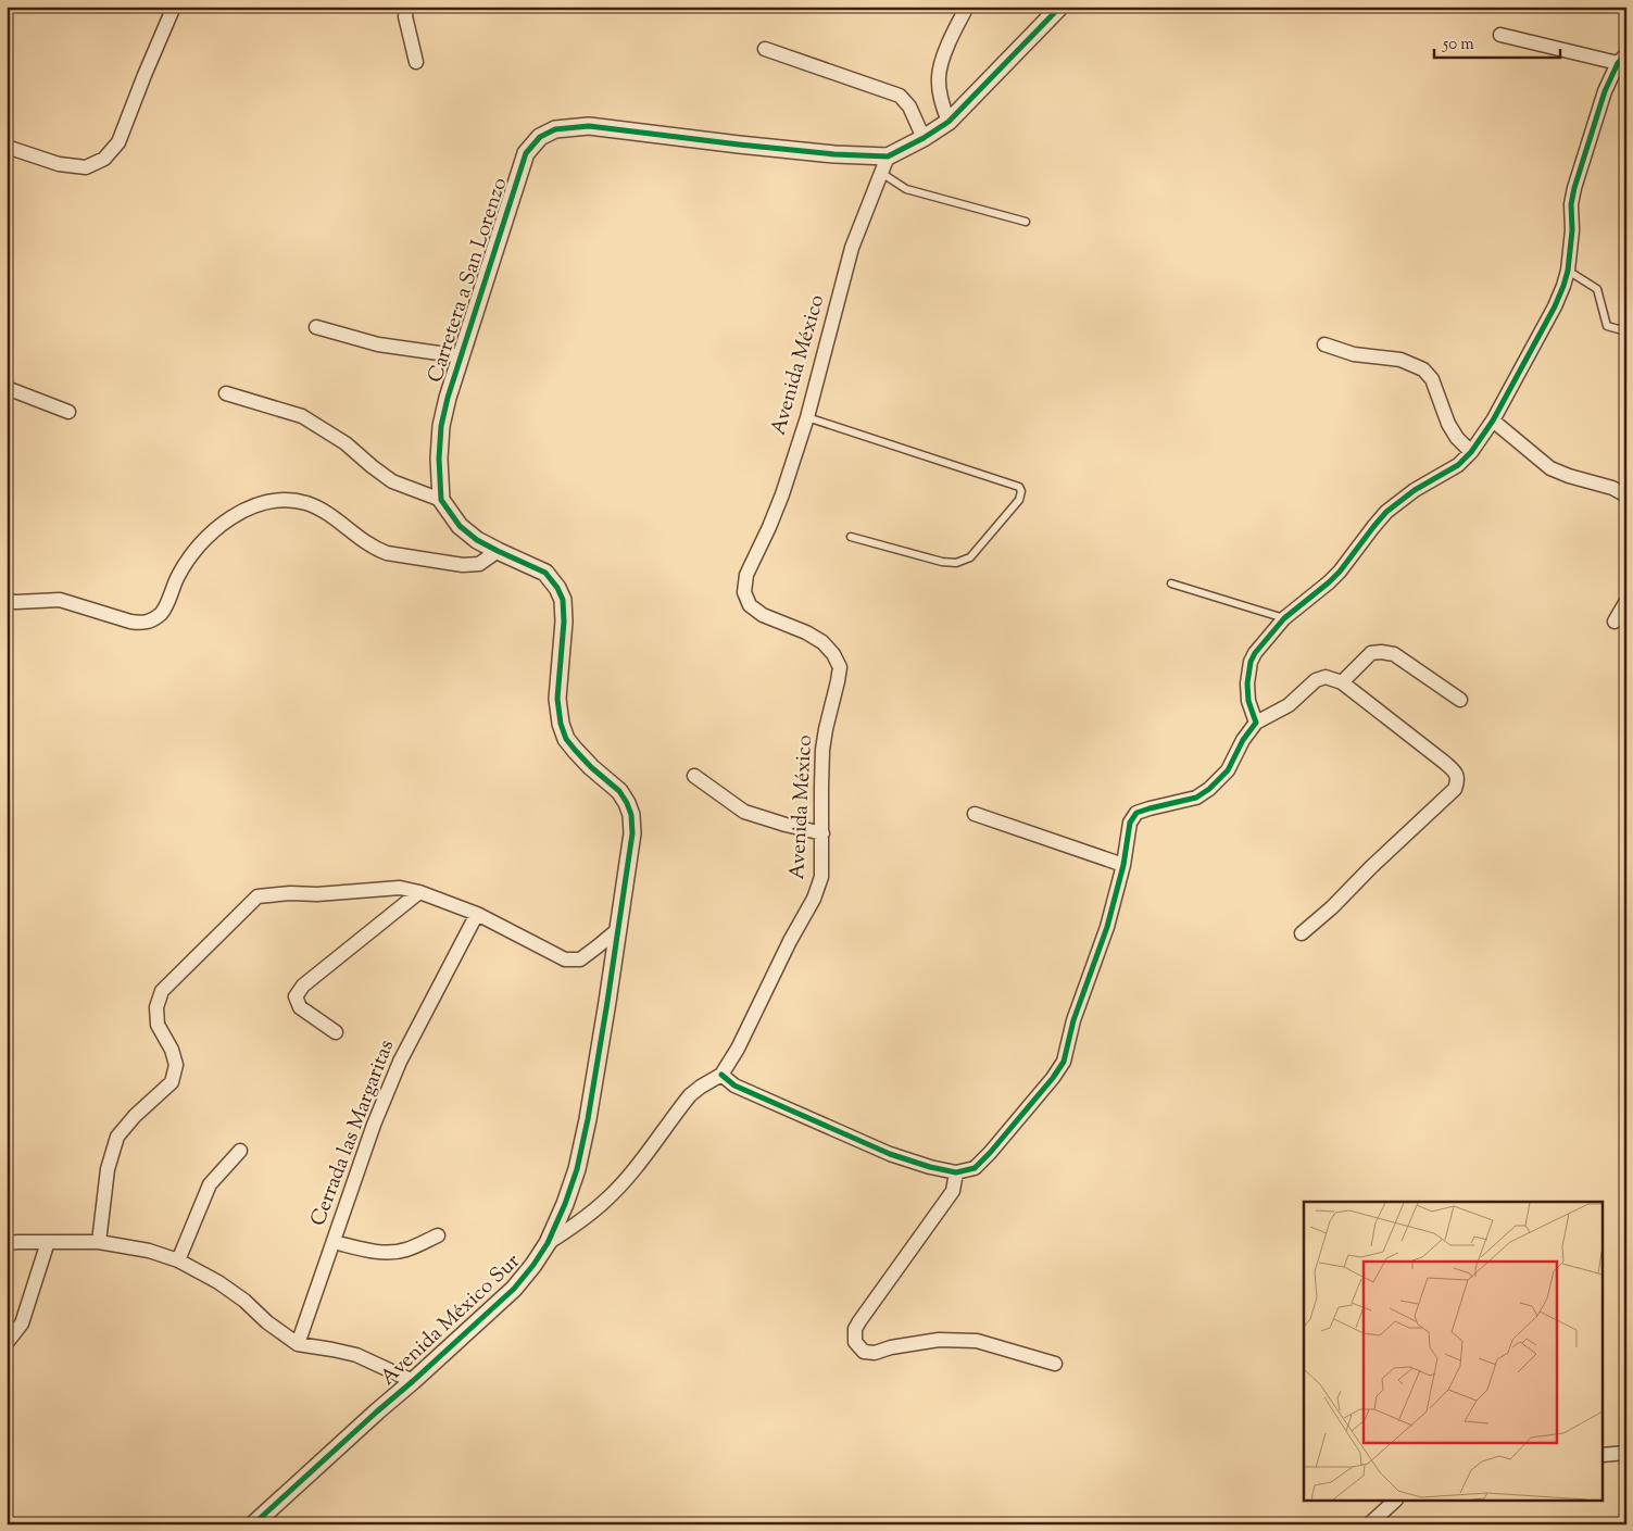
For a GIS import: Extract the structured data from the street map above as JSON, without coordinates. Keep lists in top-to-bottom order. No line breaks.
{"streets":{"street":["Carretera a San Lorenzo","Avenida México","Cerrada las Margaritas","Avenida México Sur"]},"crossings":[["Carretera a San Lorenzo","Avenida México"],["Avenida México","Avenida México Sur"]],"scale_bar":"50 m"}
